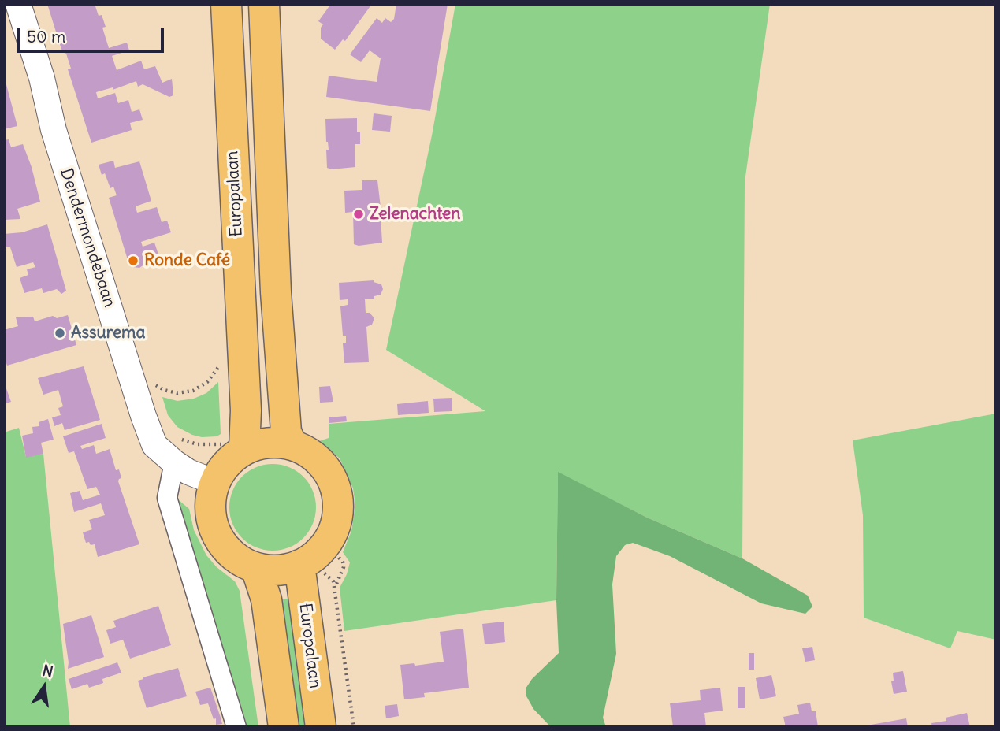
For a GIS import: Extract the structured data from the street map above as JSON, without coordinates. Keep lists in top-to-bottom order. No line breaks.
{"streets":{"main road":["Europalaan"],"street":["Dendermondebaan"]},"crossings":[["Europalaan","Dendermondebaan"]],"places":["Zelenachten","Ronde Café","Assurema"],"scale_bar":"50 m","north":"top"}
